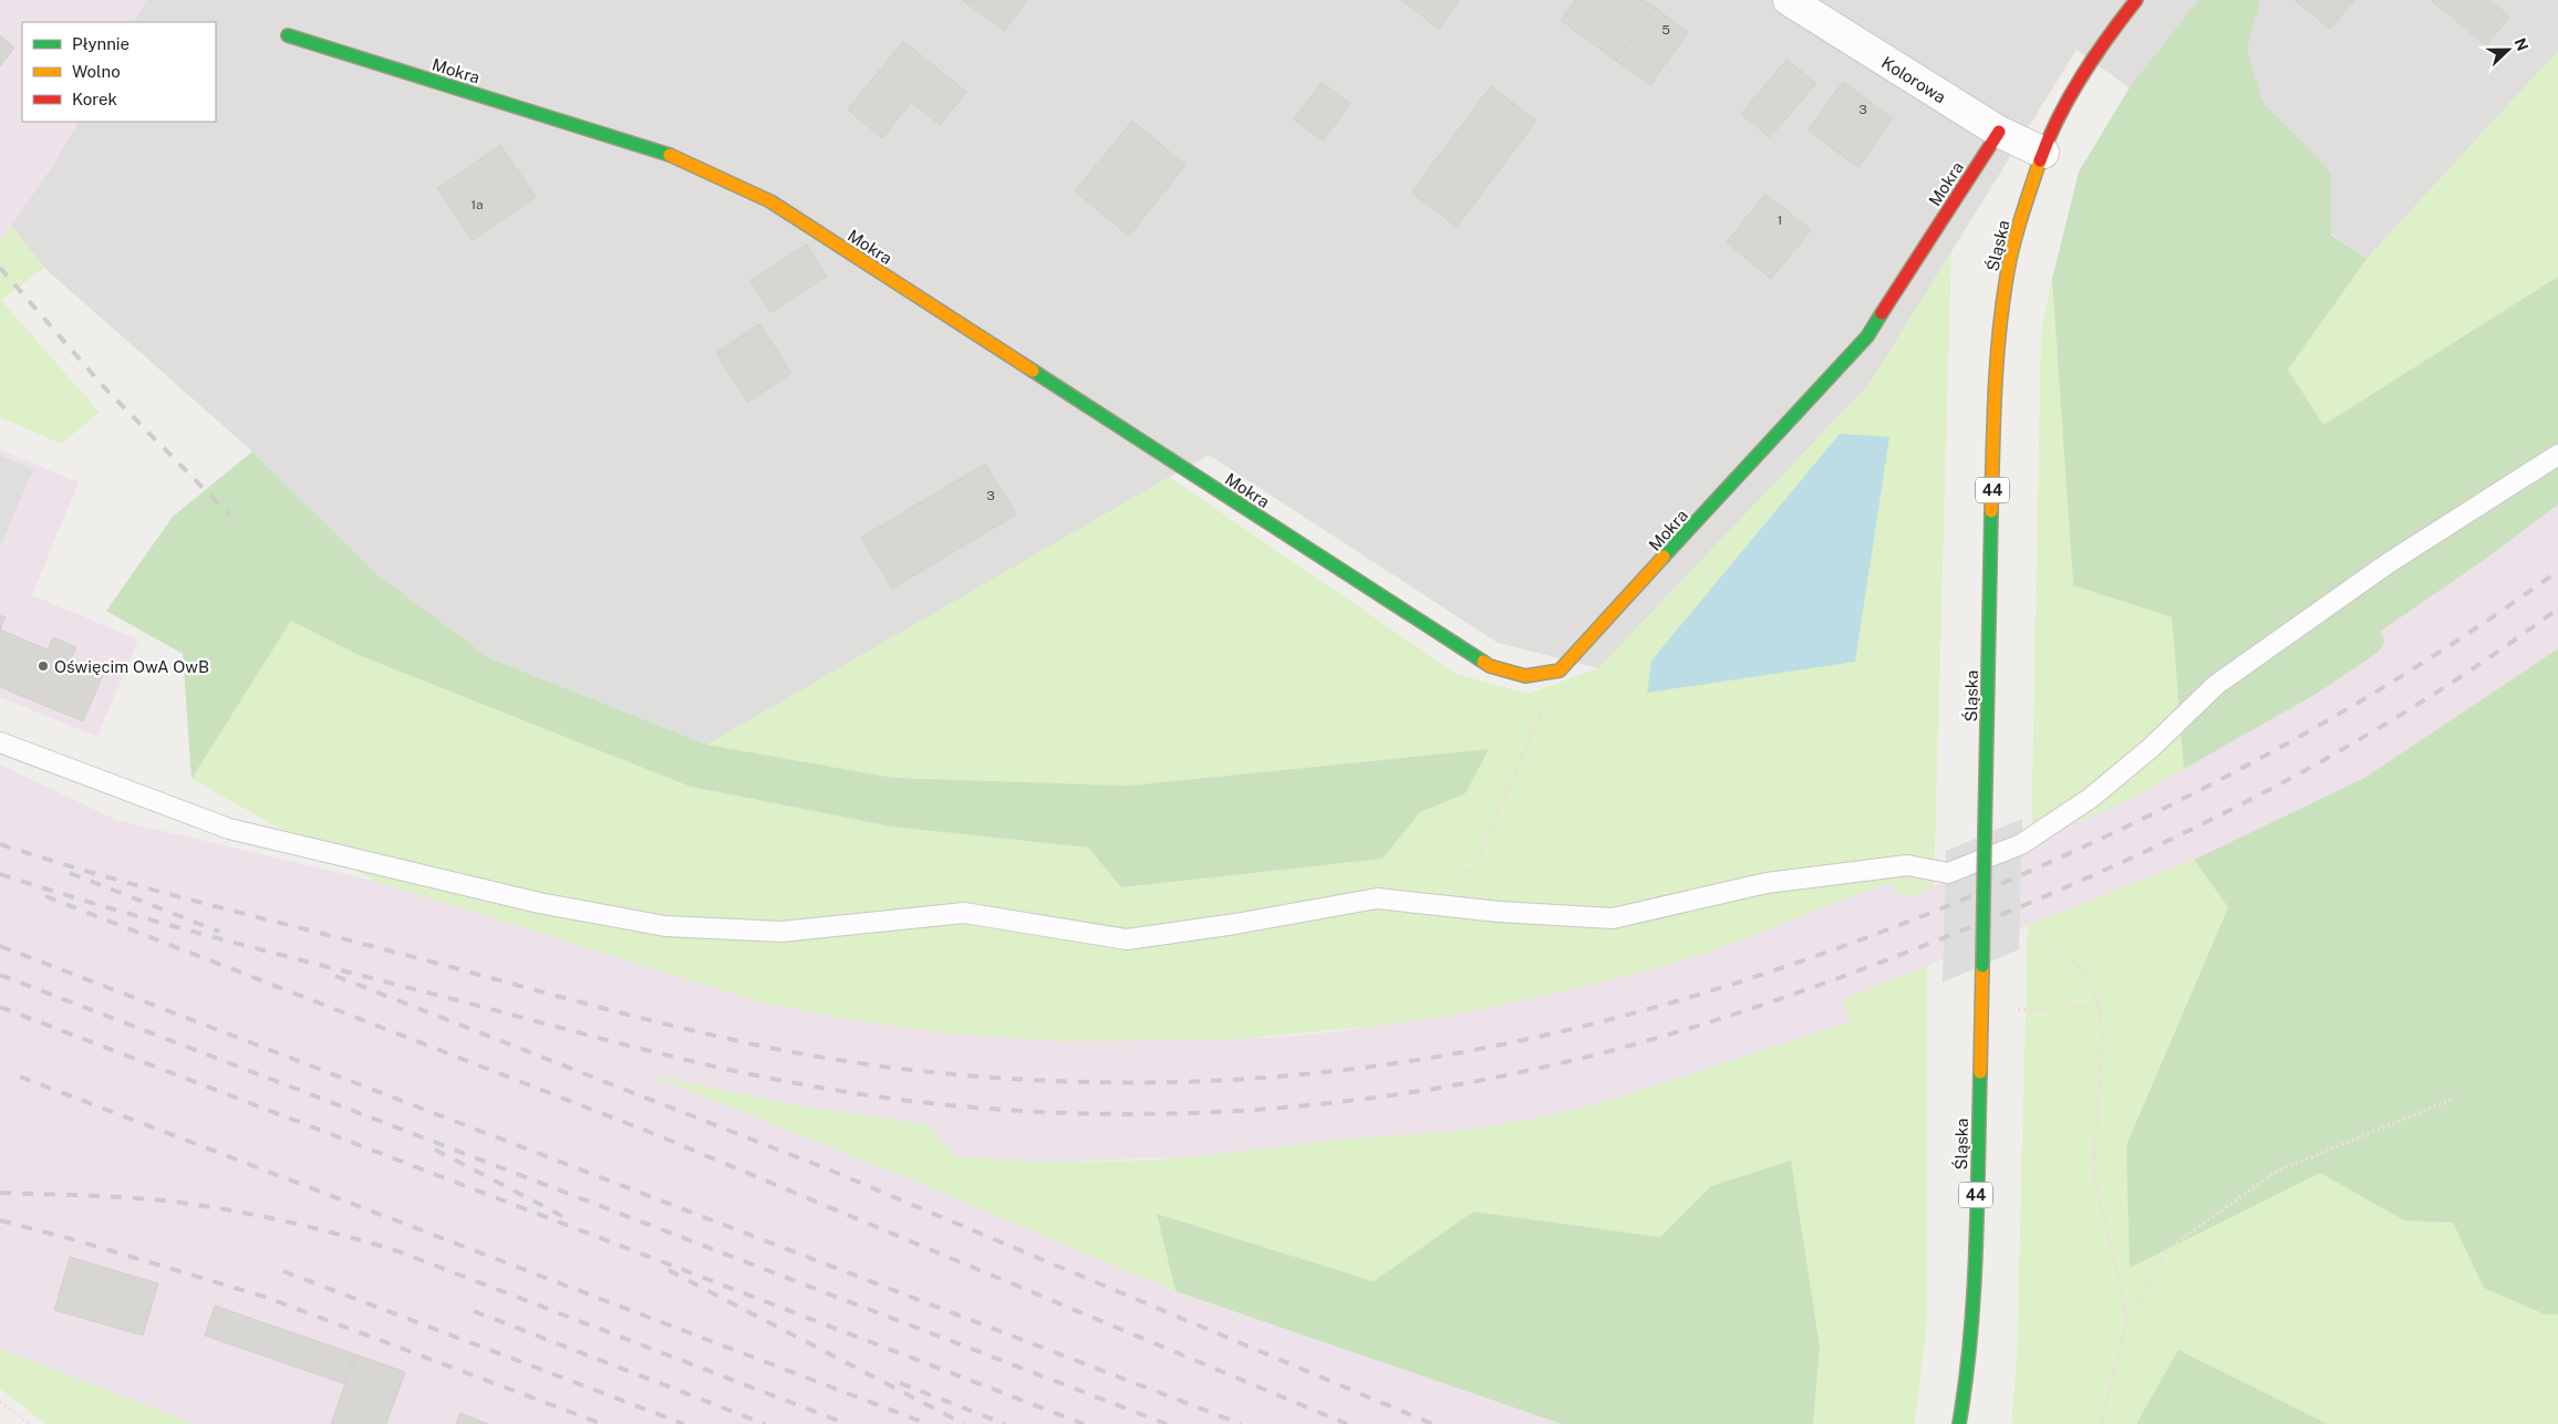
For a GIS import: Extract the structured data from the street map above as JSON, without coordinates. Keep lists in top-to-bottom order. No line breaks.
{"streets":{"street":["Mokra","Kolorowa","Śląska","44"]},"crossings":[["Mokra","Kolorowa"],["Kolorowa","Śląska"]],"places":["Oświęcim OwA OwB"],"house_numbers":["5","3","1a","1","3"],"legend":["Płynnie","Wolno","Korek"],"north":"right"}
